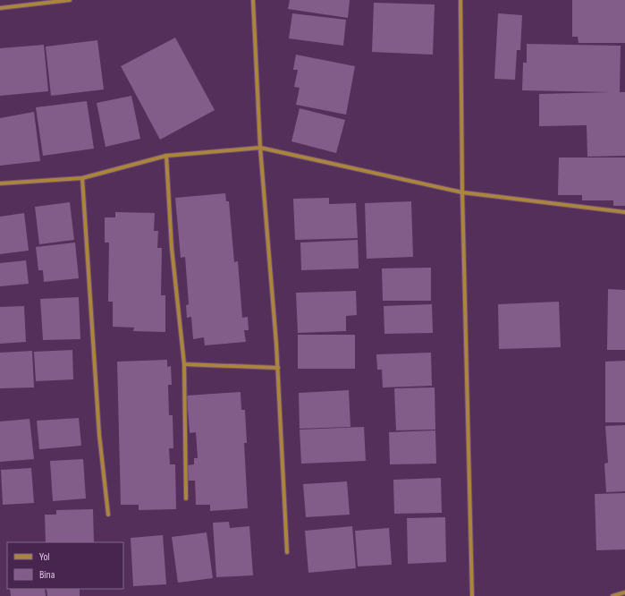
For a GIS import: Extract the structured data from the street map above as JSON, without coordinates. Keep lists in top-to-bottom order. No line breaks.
{"legend":["Yol","Bina"]}
